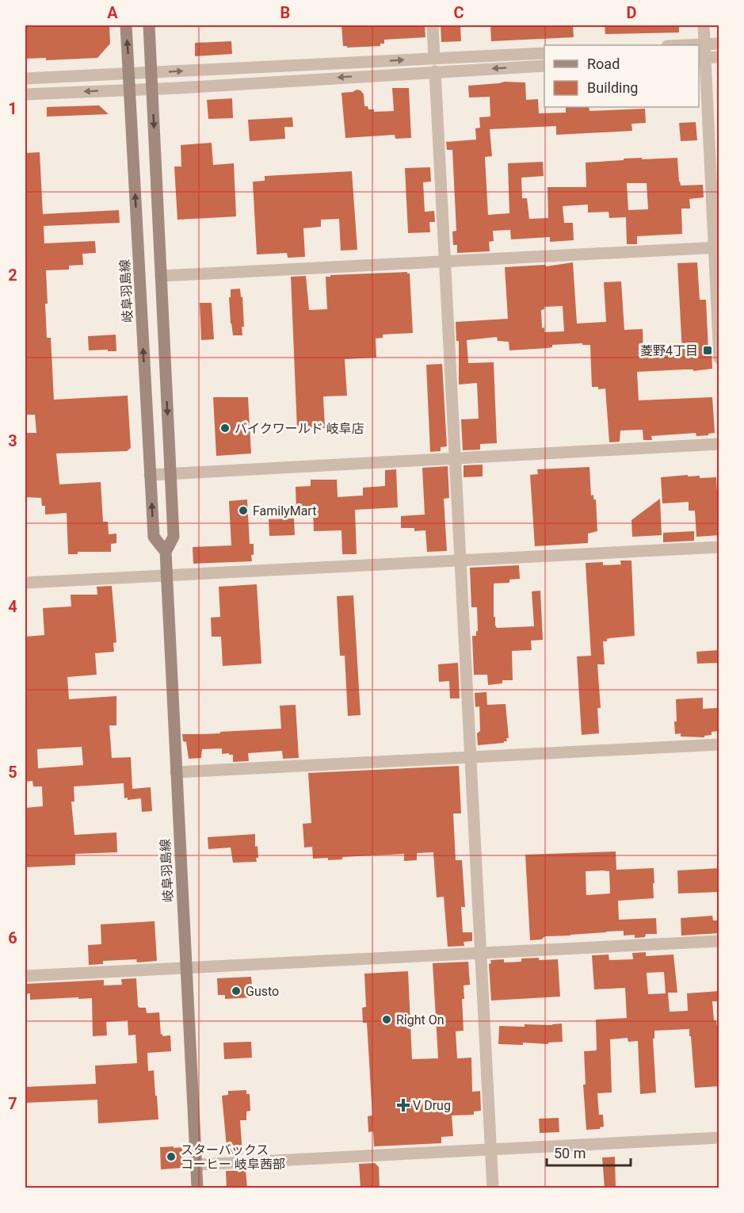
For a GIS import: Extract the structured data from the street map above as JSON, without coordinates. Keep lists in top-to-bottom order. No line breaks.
{"streets":{"main road":["岐阜羽島線"]},"places":{"transit":["菱野4丁目"],"other":["バイクワールド 岐阜店","FamilyMart","Gusto","Right On","スターバックス コーヒー 岐阜茜部"],"health":["V Drug"]},"legend":["Road","Building"],"scale_bar":"50 m","grid":{"columns":["A","B","C","D"],"rows":["1","2","3","4","5","6","7"]}}
